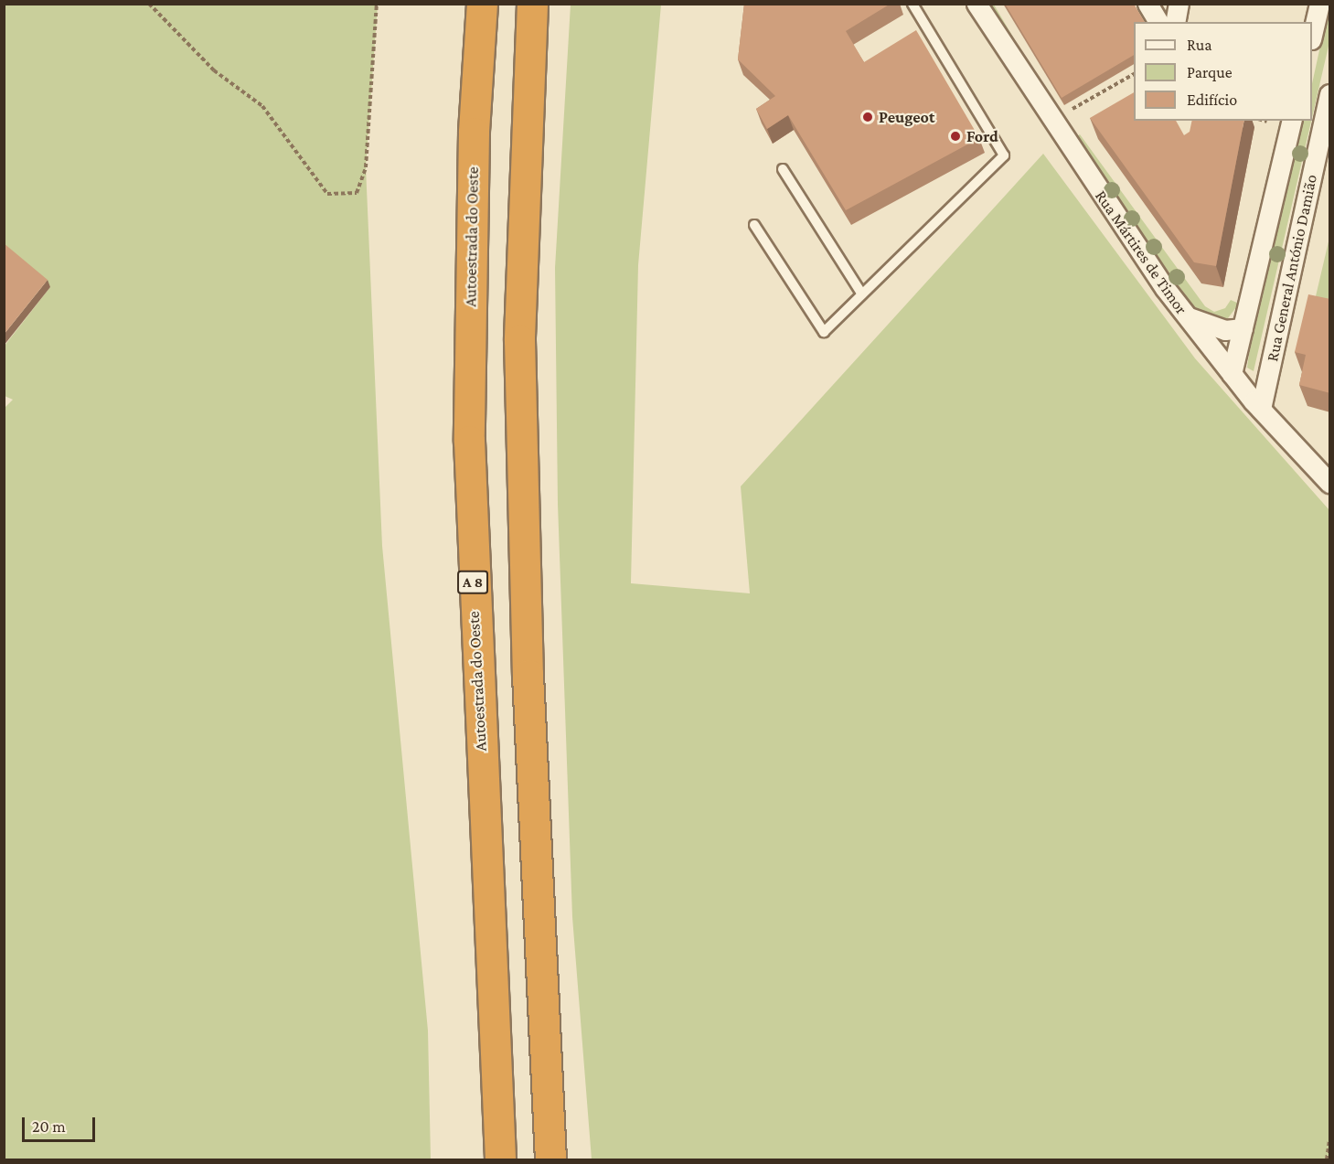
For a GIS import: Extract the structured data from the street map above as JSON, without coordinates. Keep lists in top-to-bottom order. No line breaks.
{"streets":{"highway":["Autoestrada do Oeste","A 8"],"street":["Rua Mártires de Timor","Rua General António Damião"]},"crossings":[["Rua Mártires de Timor","Rua General António Damião"]],"places":["Peugeot","Ford"],"legend":["Rua","Parque","Edifício"],"scale_bar":"20 m"}
